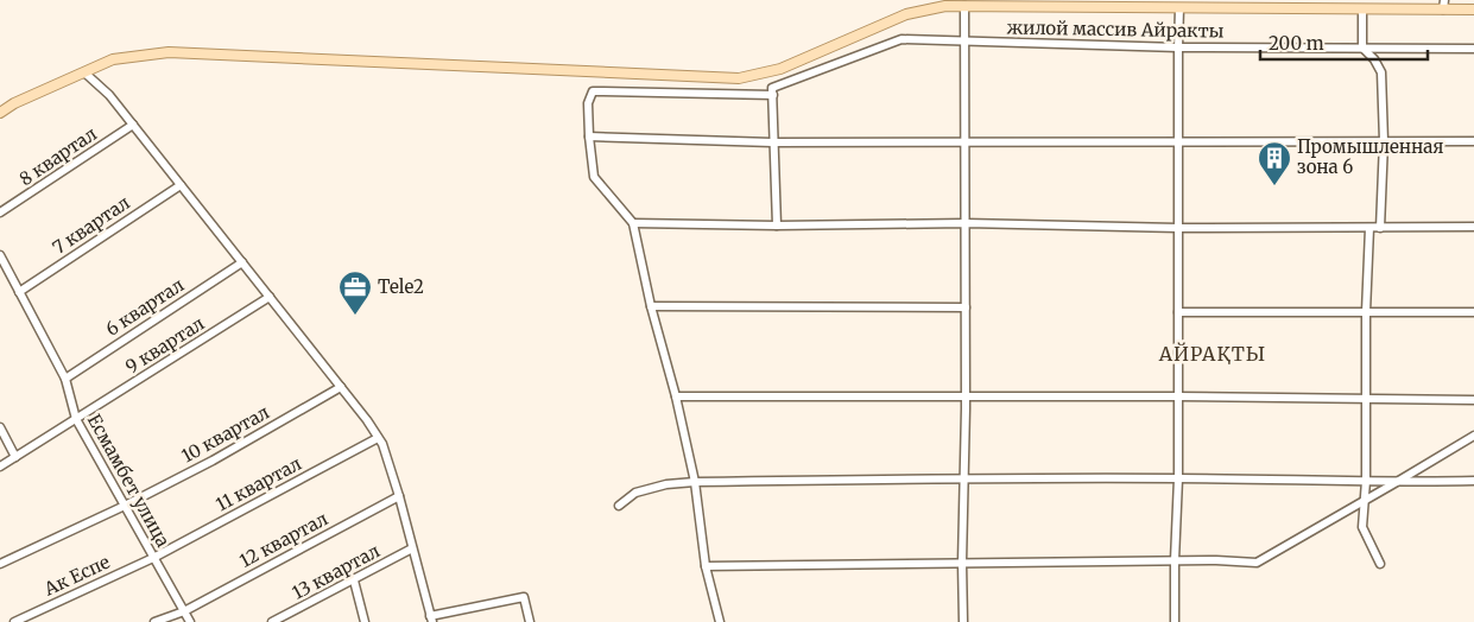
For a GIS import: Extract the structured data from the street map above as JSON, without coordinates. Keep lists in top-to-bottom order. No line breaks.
{"streets":{"street":["жилой массив Айракты","8 квартал","7 квартал","6 квартал","9 квартал","10 квартал","Есмамбет улица","11 квартал","12 квартал","13 квартал","Ак Еспе"]},"crossings":[["7 квартал","Есмамбет улица"],["6 квартал","Есмамбет улица"],["9 квартал","Есмамбет улица"],["10 квартал","Есмамбет улица"],["Есмамбет улица","11 квартал"],["Есмамбет улица","12 квартал"],["Есмамбет улица","Ак Еспе"],["11 квартал","Ак Еспе"]],"districts":["АЙРАҚТЫ"],"places":{"building":["Промышленная зона 6"],"office":["Tele2"]},"scale_bar":"200 m"}
